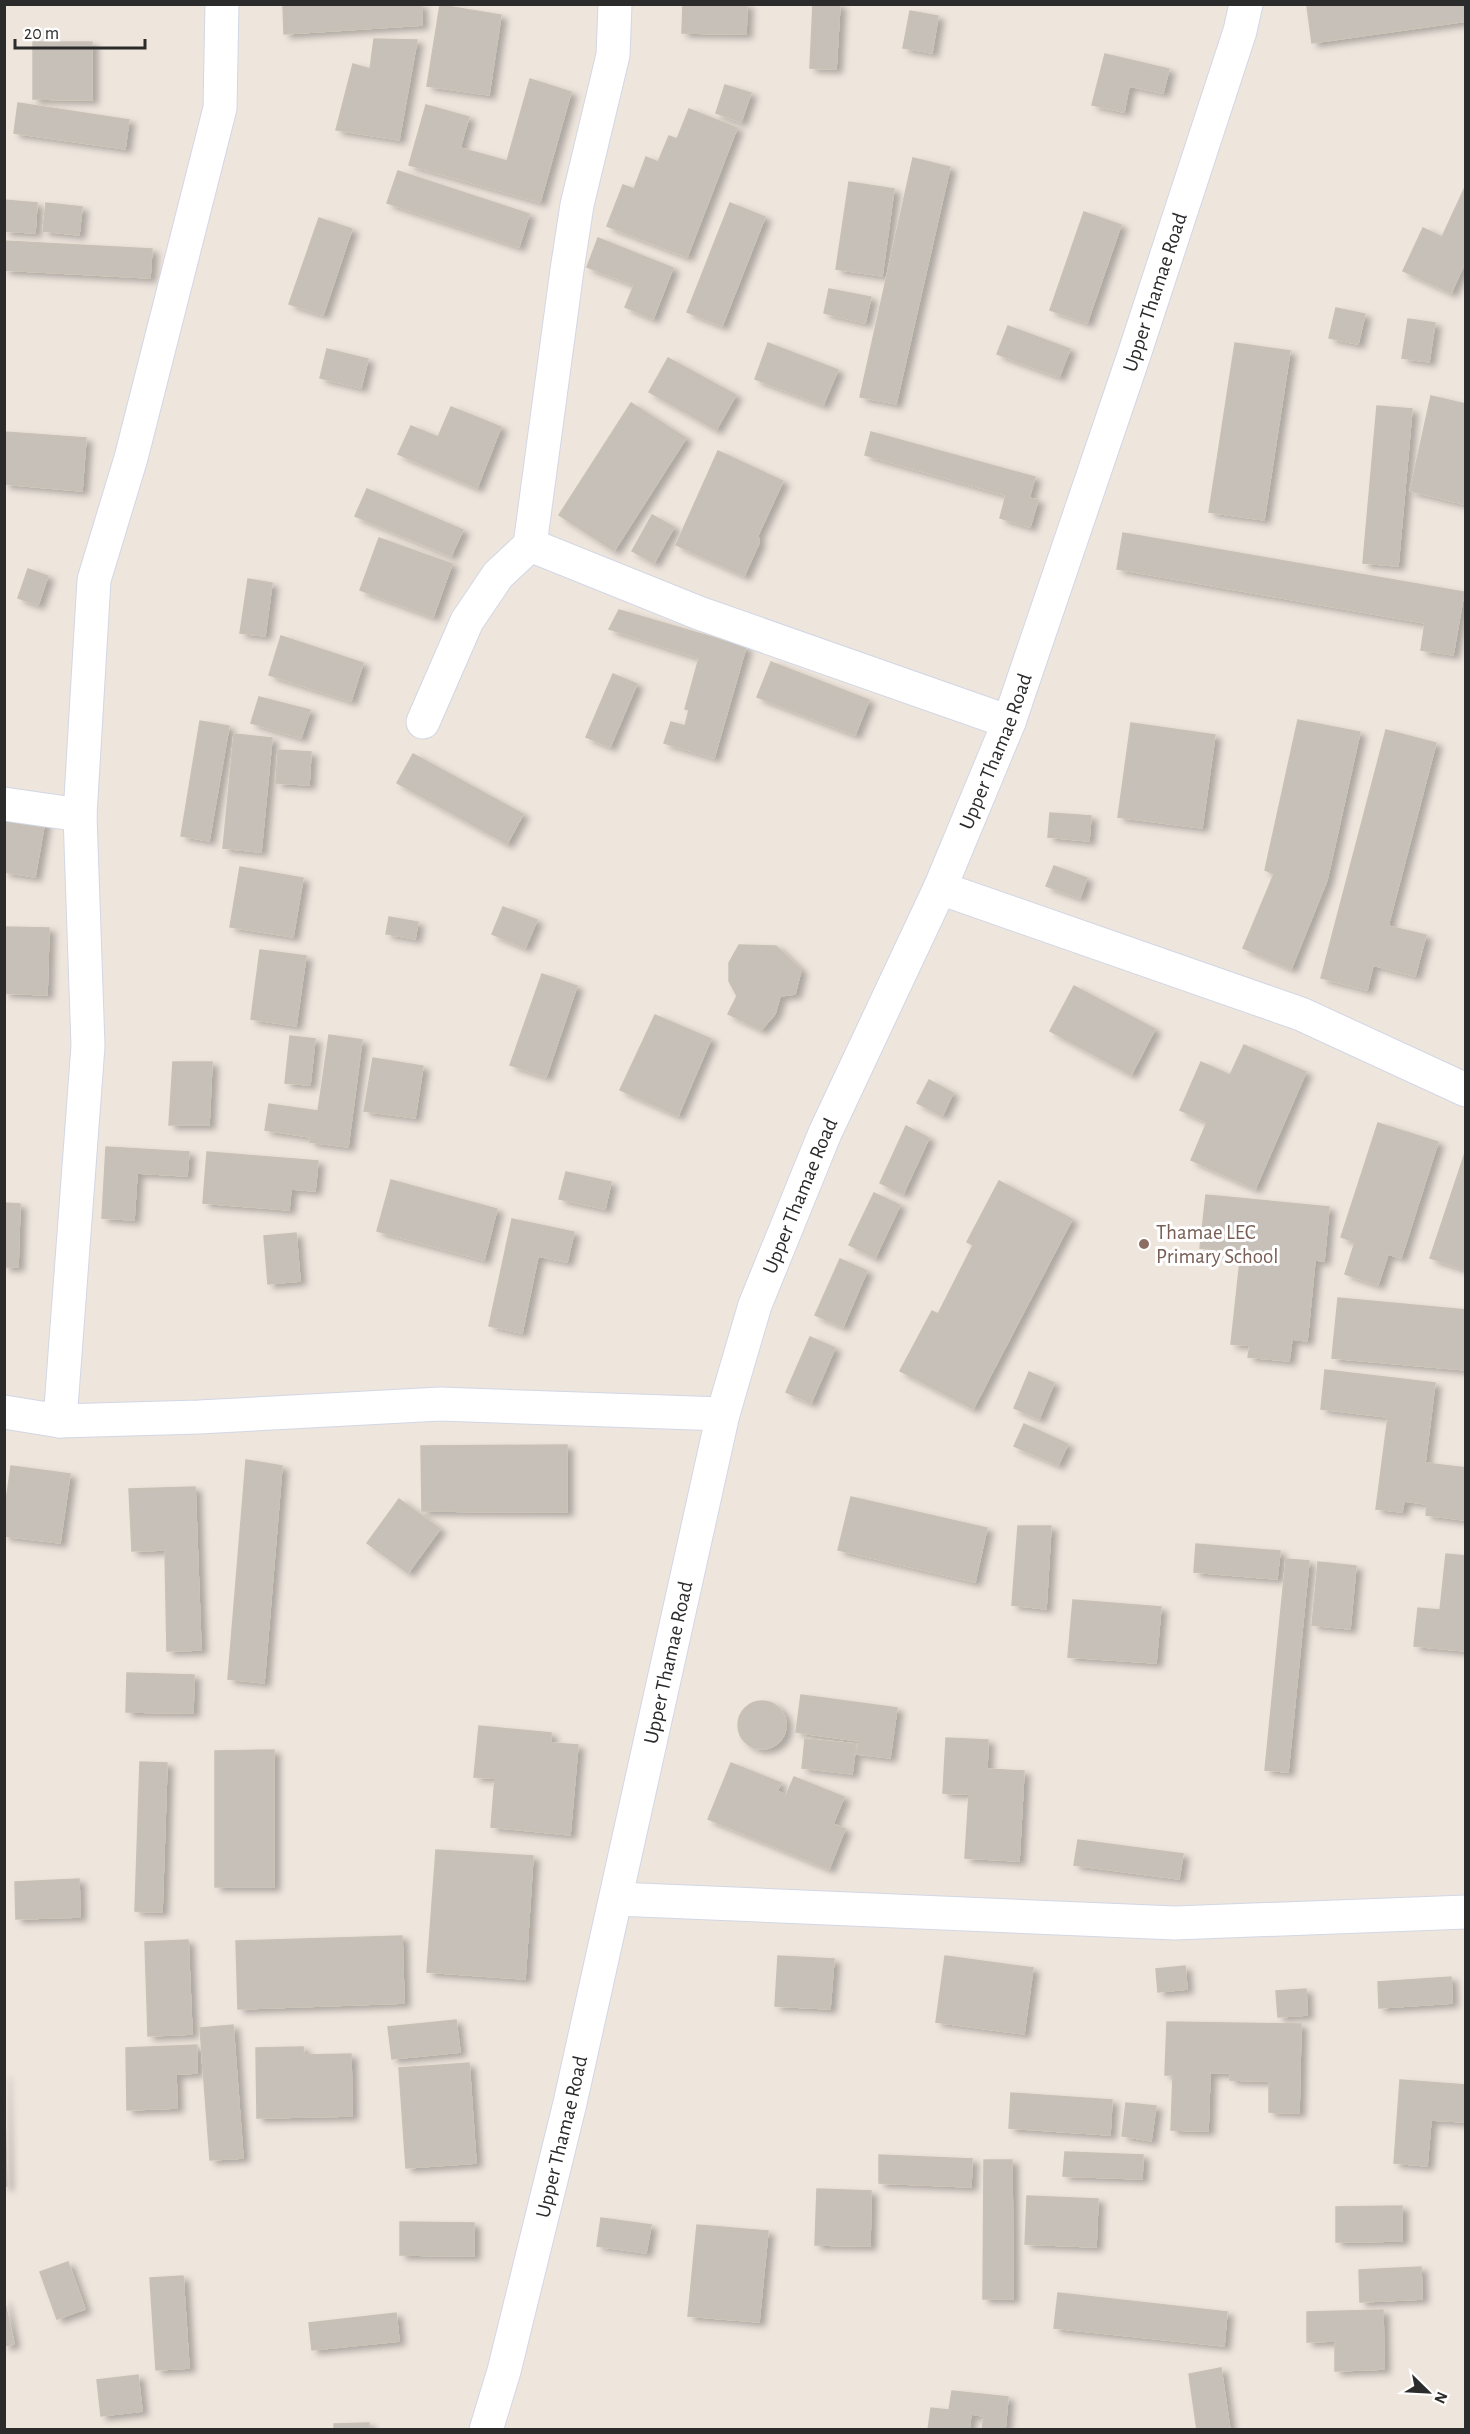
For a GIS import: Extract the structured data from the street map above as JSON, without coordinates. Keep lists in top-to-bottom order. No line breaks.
{"streets":{"street":["Upper Thamae Road"]},"places":["Thamae LEC Primary School"],"scale_bar":"20 m","north":"bottom right"}
